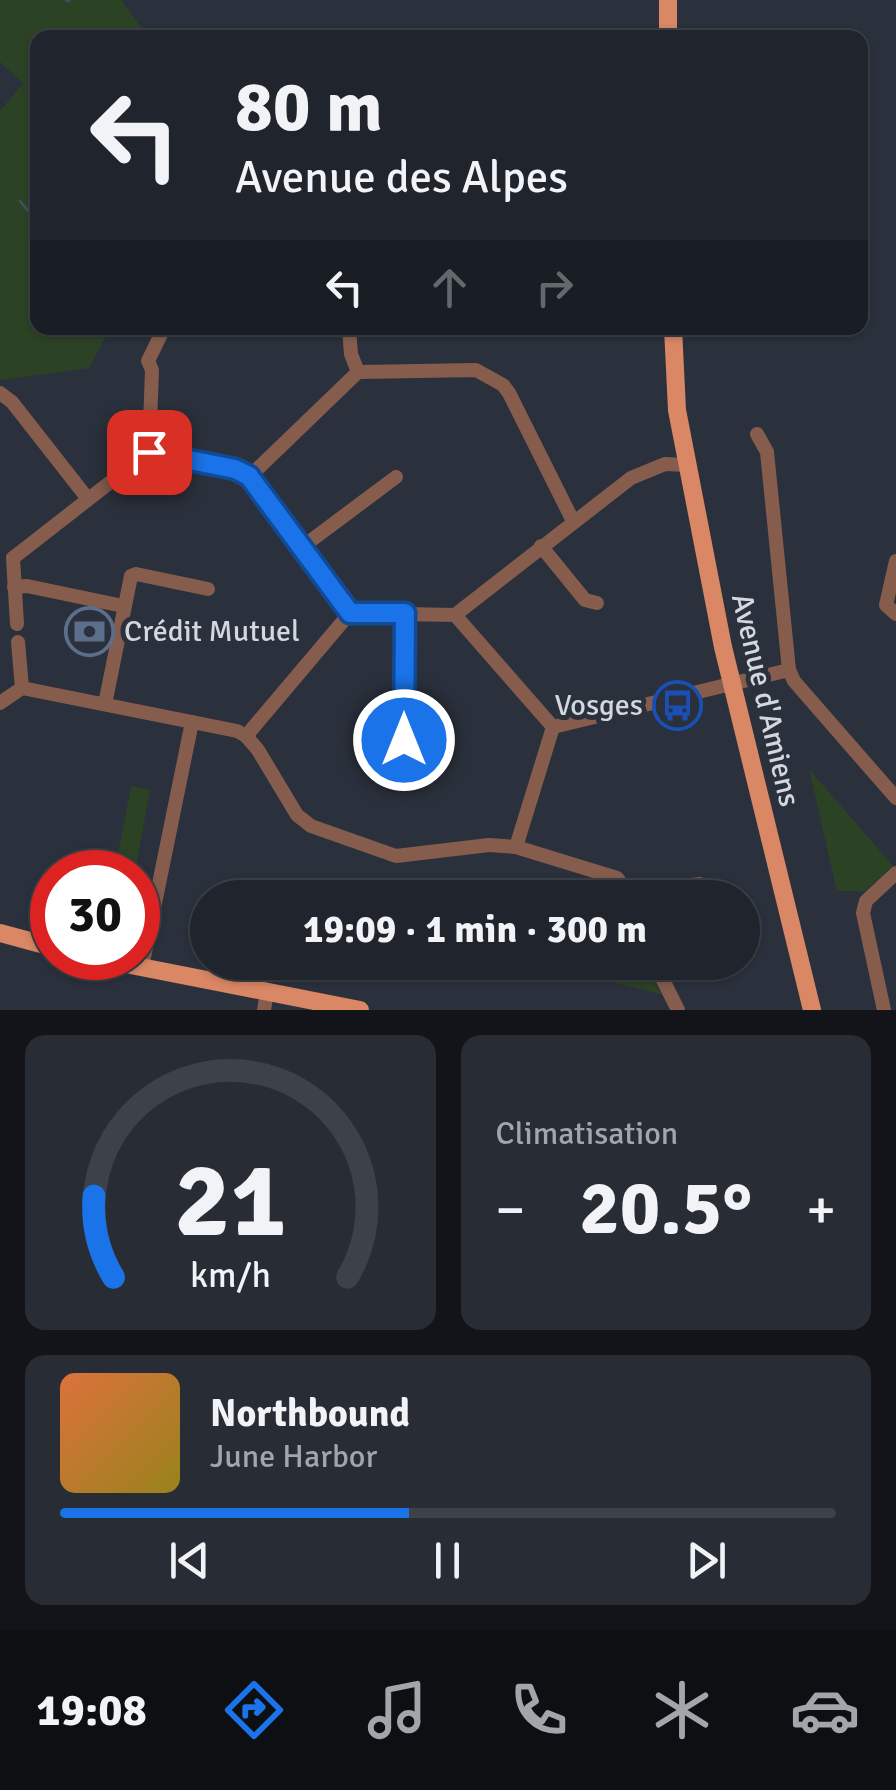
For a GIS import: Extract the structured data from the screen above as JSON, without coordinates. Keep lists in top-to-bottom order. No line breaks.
{"streets":{"main road":["Avenue d'Amiens"]},"places":{"bank":["Crédit Mutuel"],"bus stop":["Vosges"]},"page":{"turn":["80 m","Avenue des Alpes"],"limit":"30","trip":"19:09 · 1 min · 300 m","tile":"Climatisation","heat":["−","20.5°","+"],"song":["Northbound","June Harbor"],"tabs":"19:08","gauge":["21","km/h"]}}
